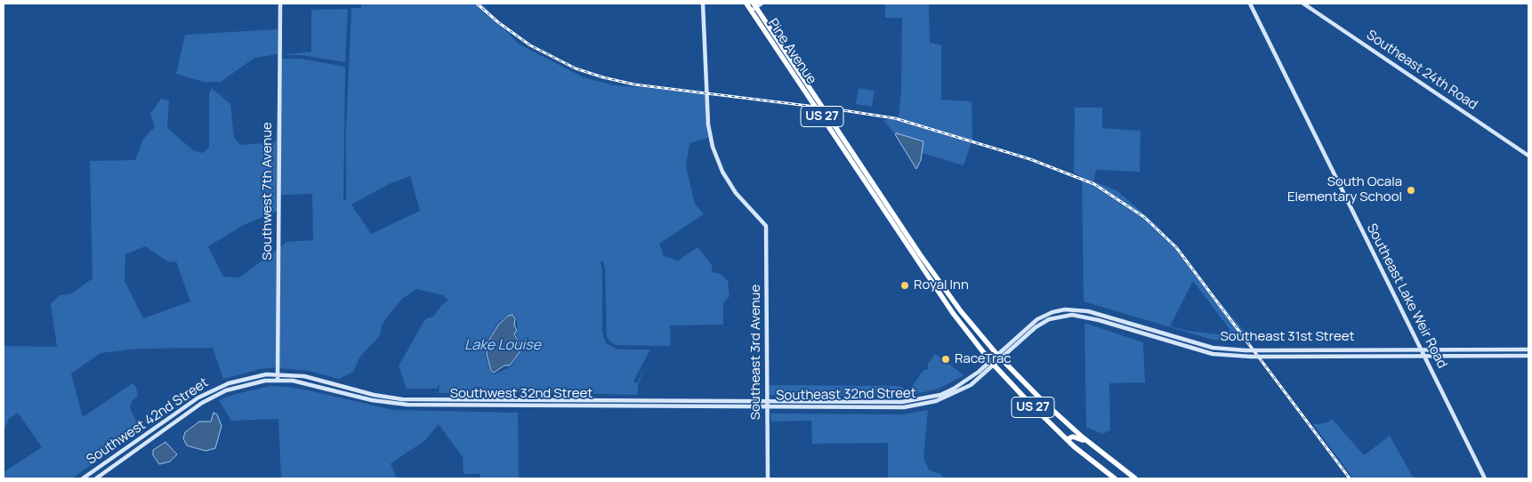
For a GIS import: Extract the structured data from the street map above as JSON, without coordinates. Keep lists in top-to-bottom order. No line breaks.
{"streets":{"highway":["Pine Avenue","US 27"],"main road":["Southeast 24th Road","Southwest 7th Avenue","Southeast Lake Weir Road","Southeast 31st Street","Southeast 3rd Avenue","Southwest 32nd Street","Southeast 32nd Street","Southwest 42nd Street"]},"crossings":[["Pine Avenue","US 27"],["US 27","Southeast 31st Street"],["US 27","Southeast 32nd Street"],["Southwest 7th Avenue","Southwest 32nd Street"],["Southwest 7th Avenue","Southwest 42nd Street"],["Southeast Lake Weir Road","Southeast 31st Street"],["Southeast 31st Street","Southeast 32nd Street"],["Southeast 3rd Avenue","Southwest 32nd Street"],["Southeast 3rd Avenue","Southeast 32nd Street"],["Southwest 32nd Street","Southeast 32nd Street"],["Southwest 32nd Street","Southwest 42nd Street"]],"water":["Lake Louise"],"places":["South Ocala Elementary School","Royal Inn","RaceTrac"]}
